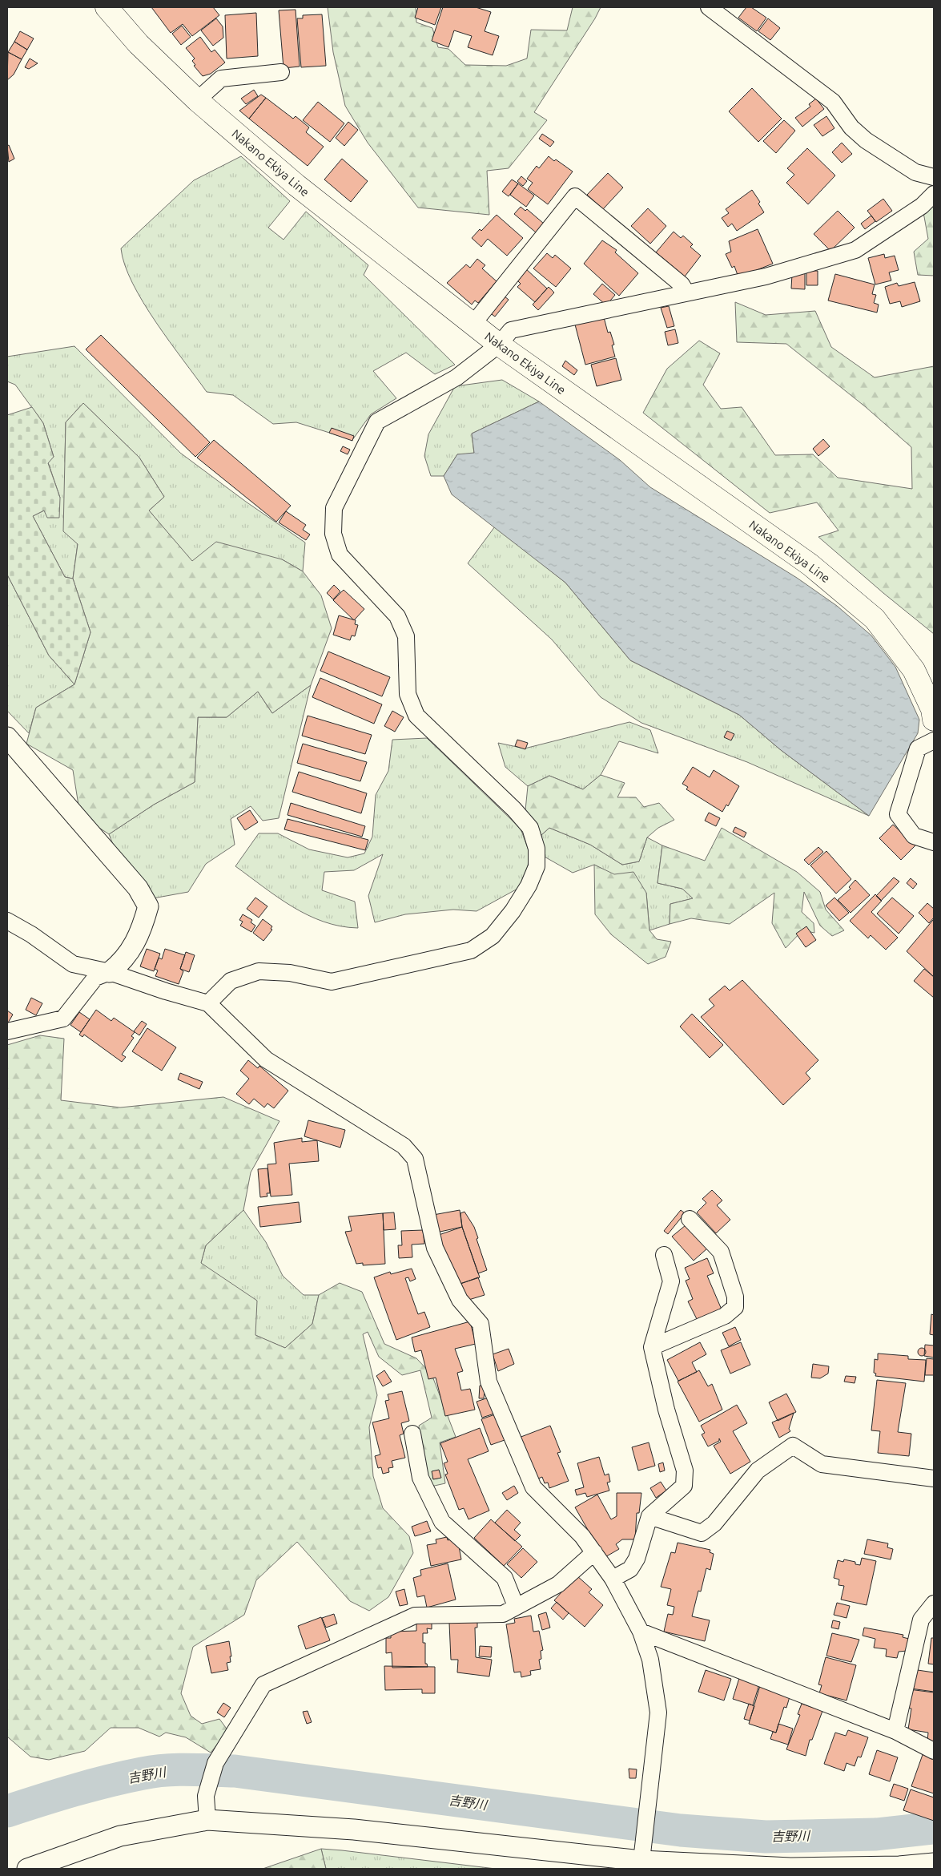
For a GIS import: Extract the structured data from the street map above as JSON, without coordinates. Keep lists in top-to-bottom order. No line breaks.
{"streets":{"main road":["Nakano Ekiya Line"]},"water":["吉野川"]}
